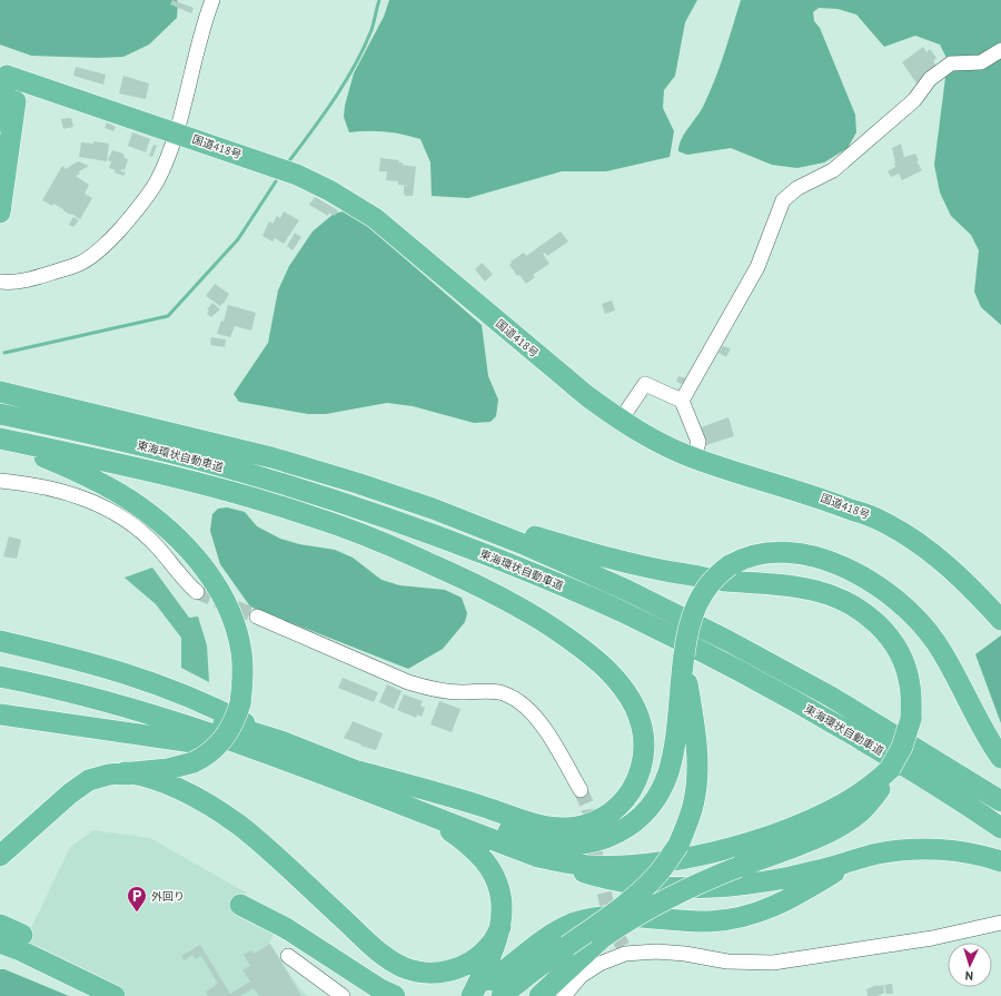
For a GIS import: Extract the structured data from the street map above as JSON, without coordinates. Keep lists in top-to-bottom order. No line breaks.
{"streets":{"highway":["国道418号","東海環状自動車道"]},"places":{"parking":["外回り"]},"north":"bottom"}
